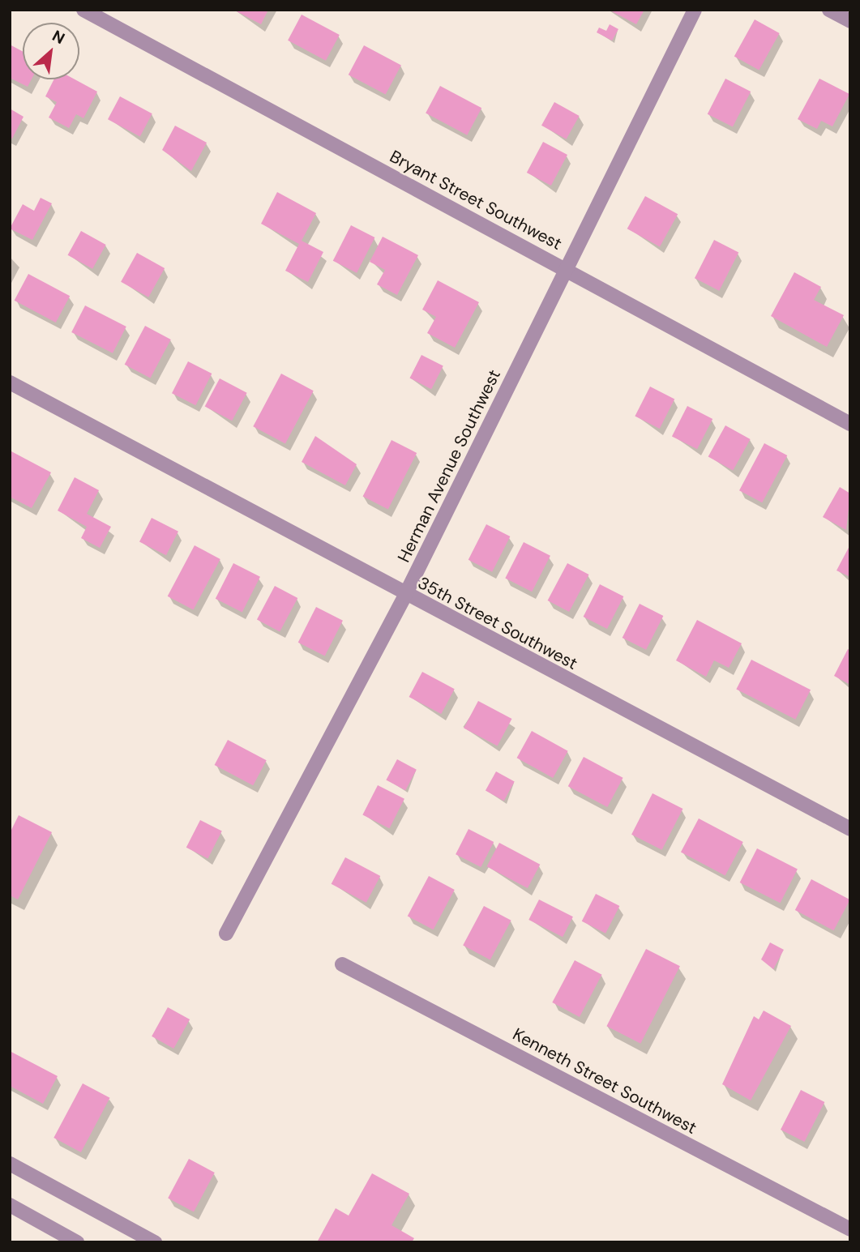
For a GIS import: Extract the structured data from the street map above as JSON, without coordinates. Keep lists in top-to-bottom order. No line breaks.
{"streets":{"street":["Bryant Street Southwest","Herman Avenue Southwest","35th Street Southwest","Kenneth Street Southwest"]},"crossings":[["Bryant Street Southwest","Herman Avenue Southwest"],["Herman Avenue Southwest","35th Street Southwest"]],"north":"top right"}
